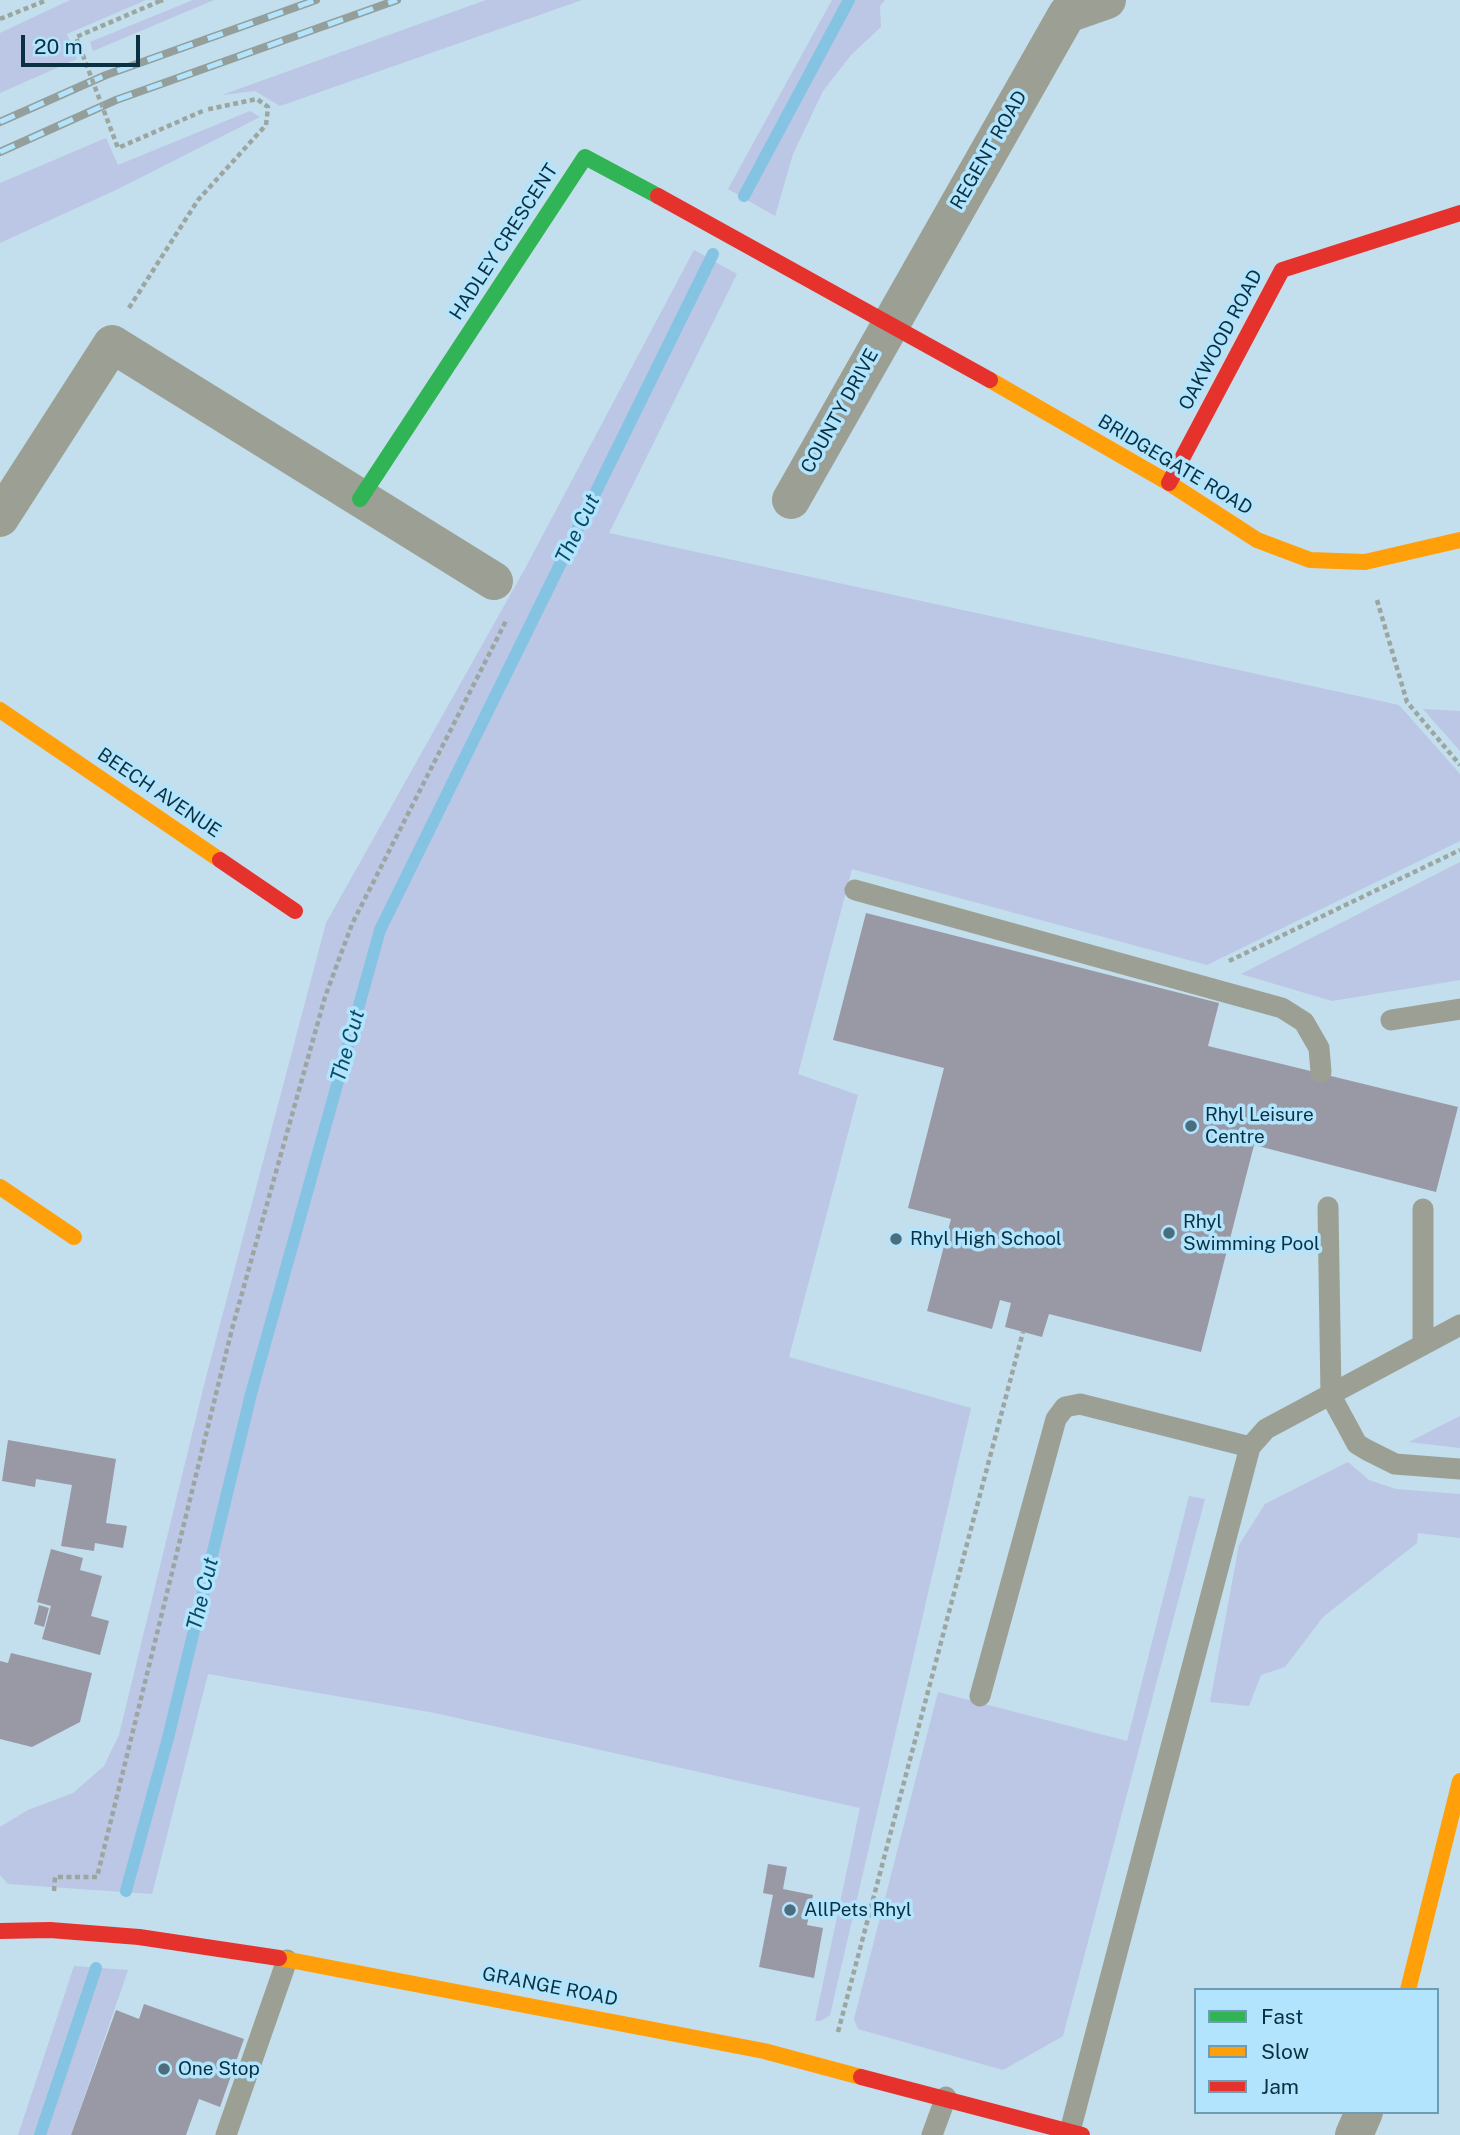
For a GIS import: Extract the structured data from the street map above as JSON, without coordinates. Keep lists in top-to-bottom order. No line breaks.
{"streets":{"street":["REGENT ROAD","HADLEY CRESCENT","OAKWOOD ROAD","COUNTY DRIVE","BRIDGEGATE ROAD","BEECH AVENUE","GRANGE ROAD"]},"crossings":[["REGENT ROAD","HADLEY CRESCENT"],["REGENT ROAD","COUNTY DRIVE"],["REGENT ROAD","BRIDGEGATE ROAD"],["HADLEY CRESCENT","COUNTY DRIVE"],["HADLEY CRESCENT","BRIDGEGATE ROAD"],["OAKWOOD ROAD","BRIDGEGATE ROAD"],["COUNTY DRIVE","BRIDGEGATE ROAD"]],"water":["The Cut"],"places":["Rhyl Leisure Centre","Rhyl Swimming Pool","Rhyl High School","AllPets Rhyl","One Stop"],"legend":["Fast","Slow","Jam"],"scale_bar":"20 m"}
